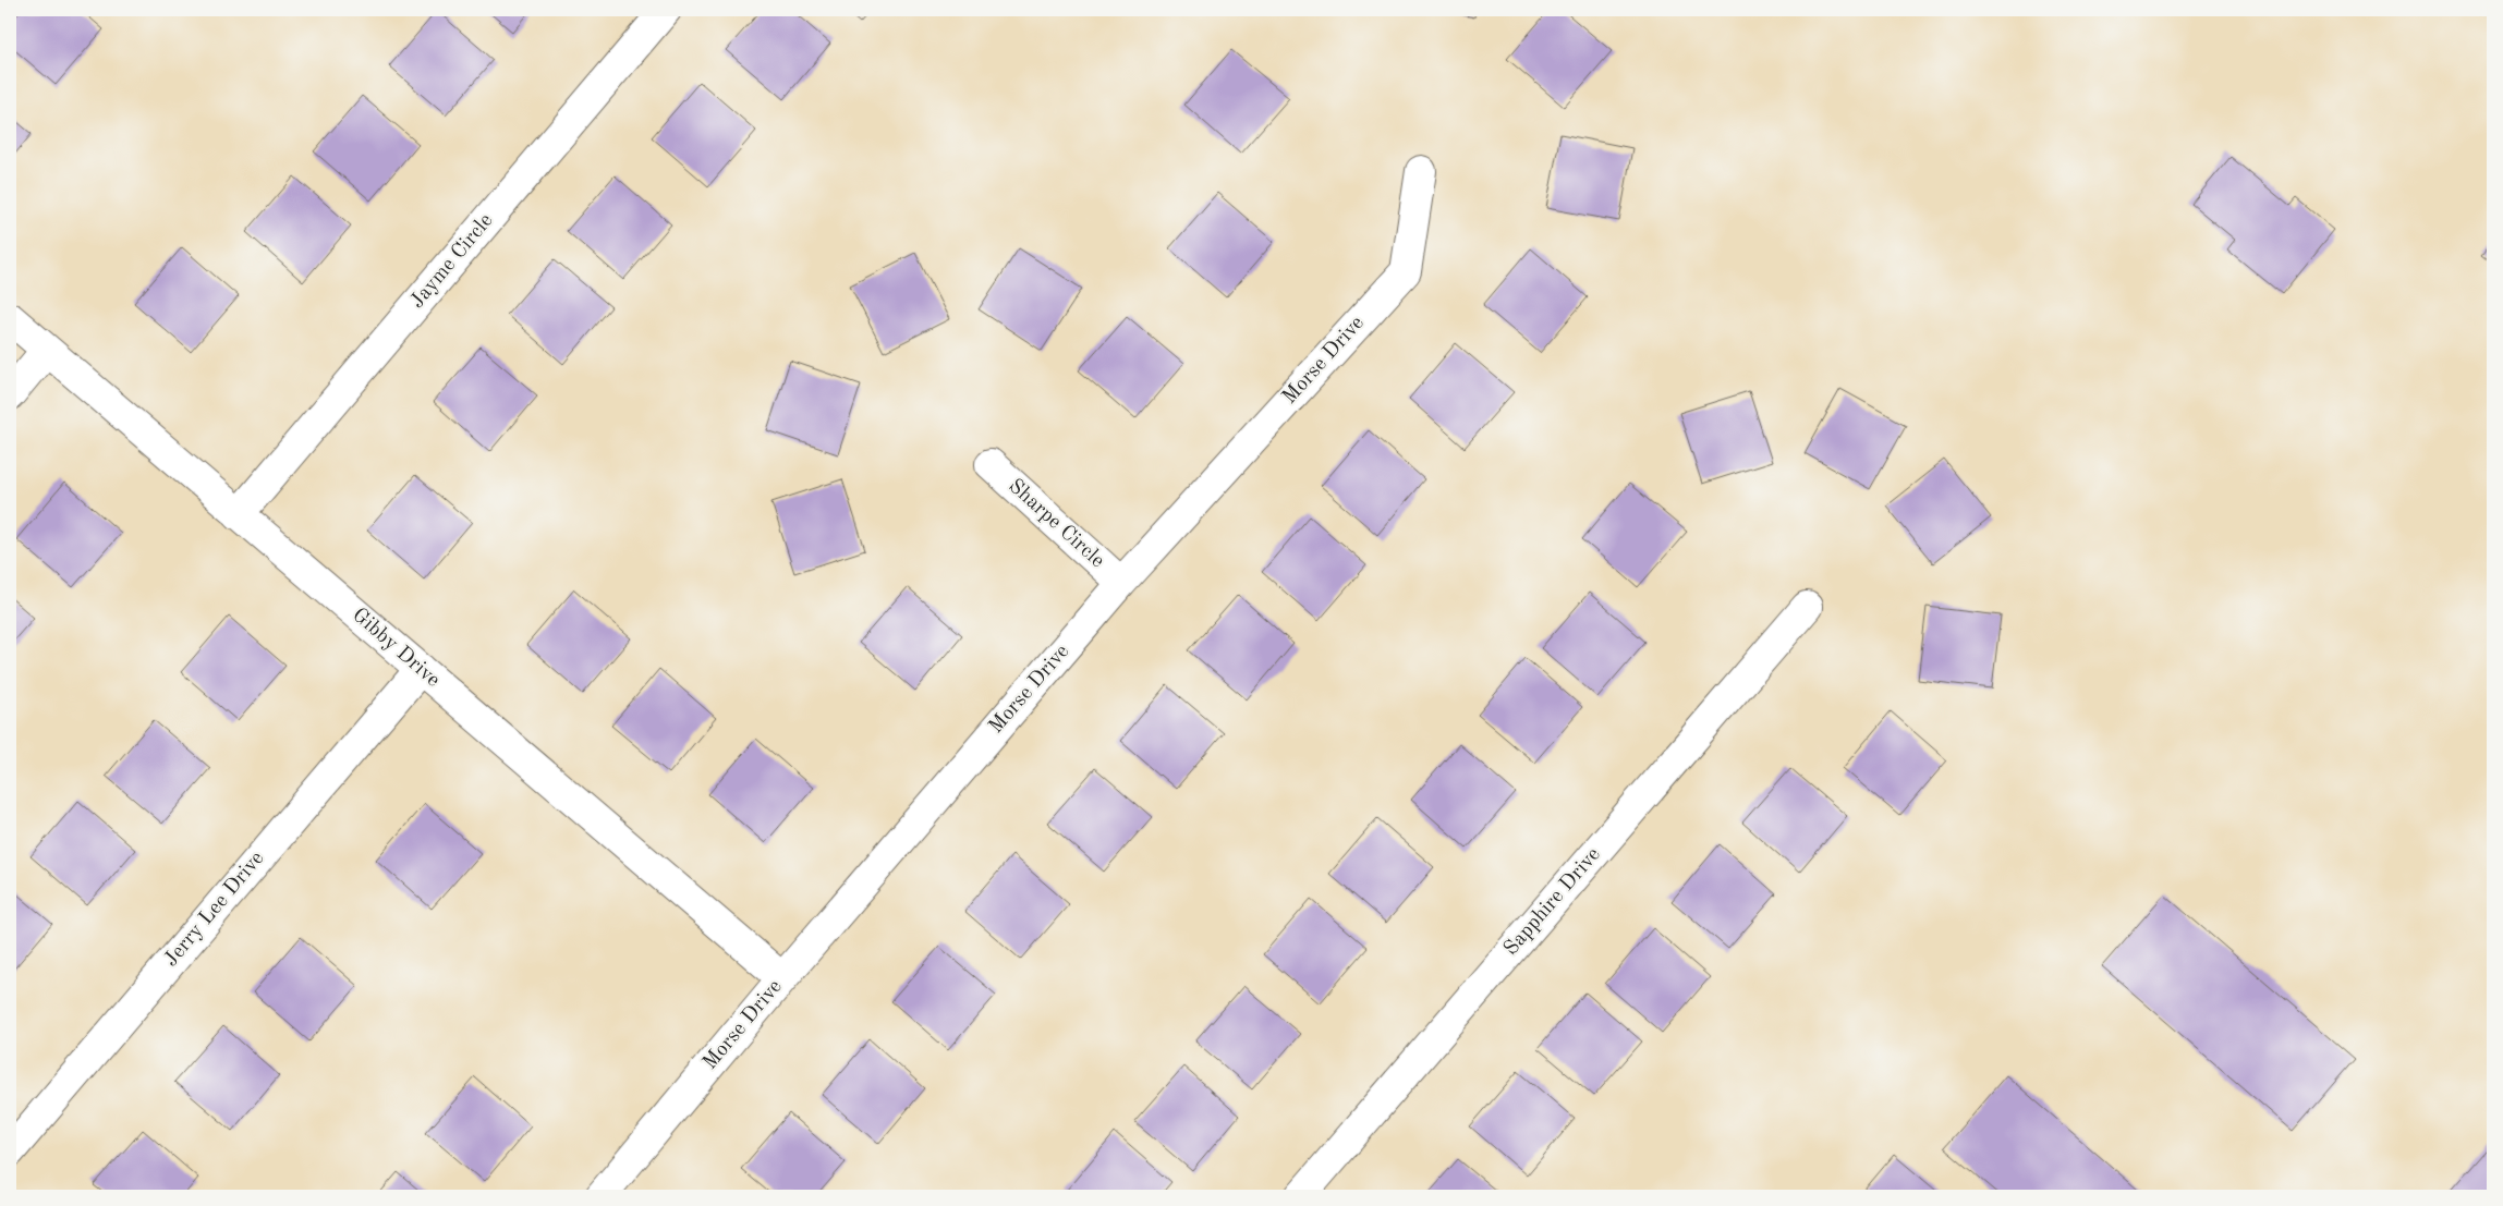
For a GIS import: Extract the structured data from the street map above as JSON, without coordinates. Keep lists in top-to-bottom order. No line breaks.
{"streets":{"street":["Jayme Circle","Morse Drive","Sharpe Circle","Gibby Drive","Sapphire Drive","Jerry Lee Drive"]},"crossings":[["Jayme Circle","Gibby Drive"],["Morse Drive","Sharpe Circle"],["Morse Drive","Gibby Drive"],["Gibby Drive","Jerry Lee Drive"]]}
